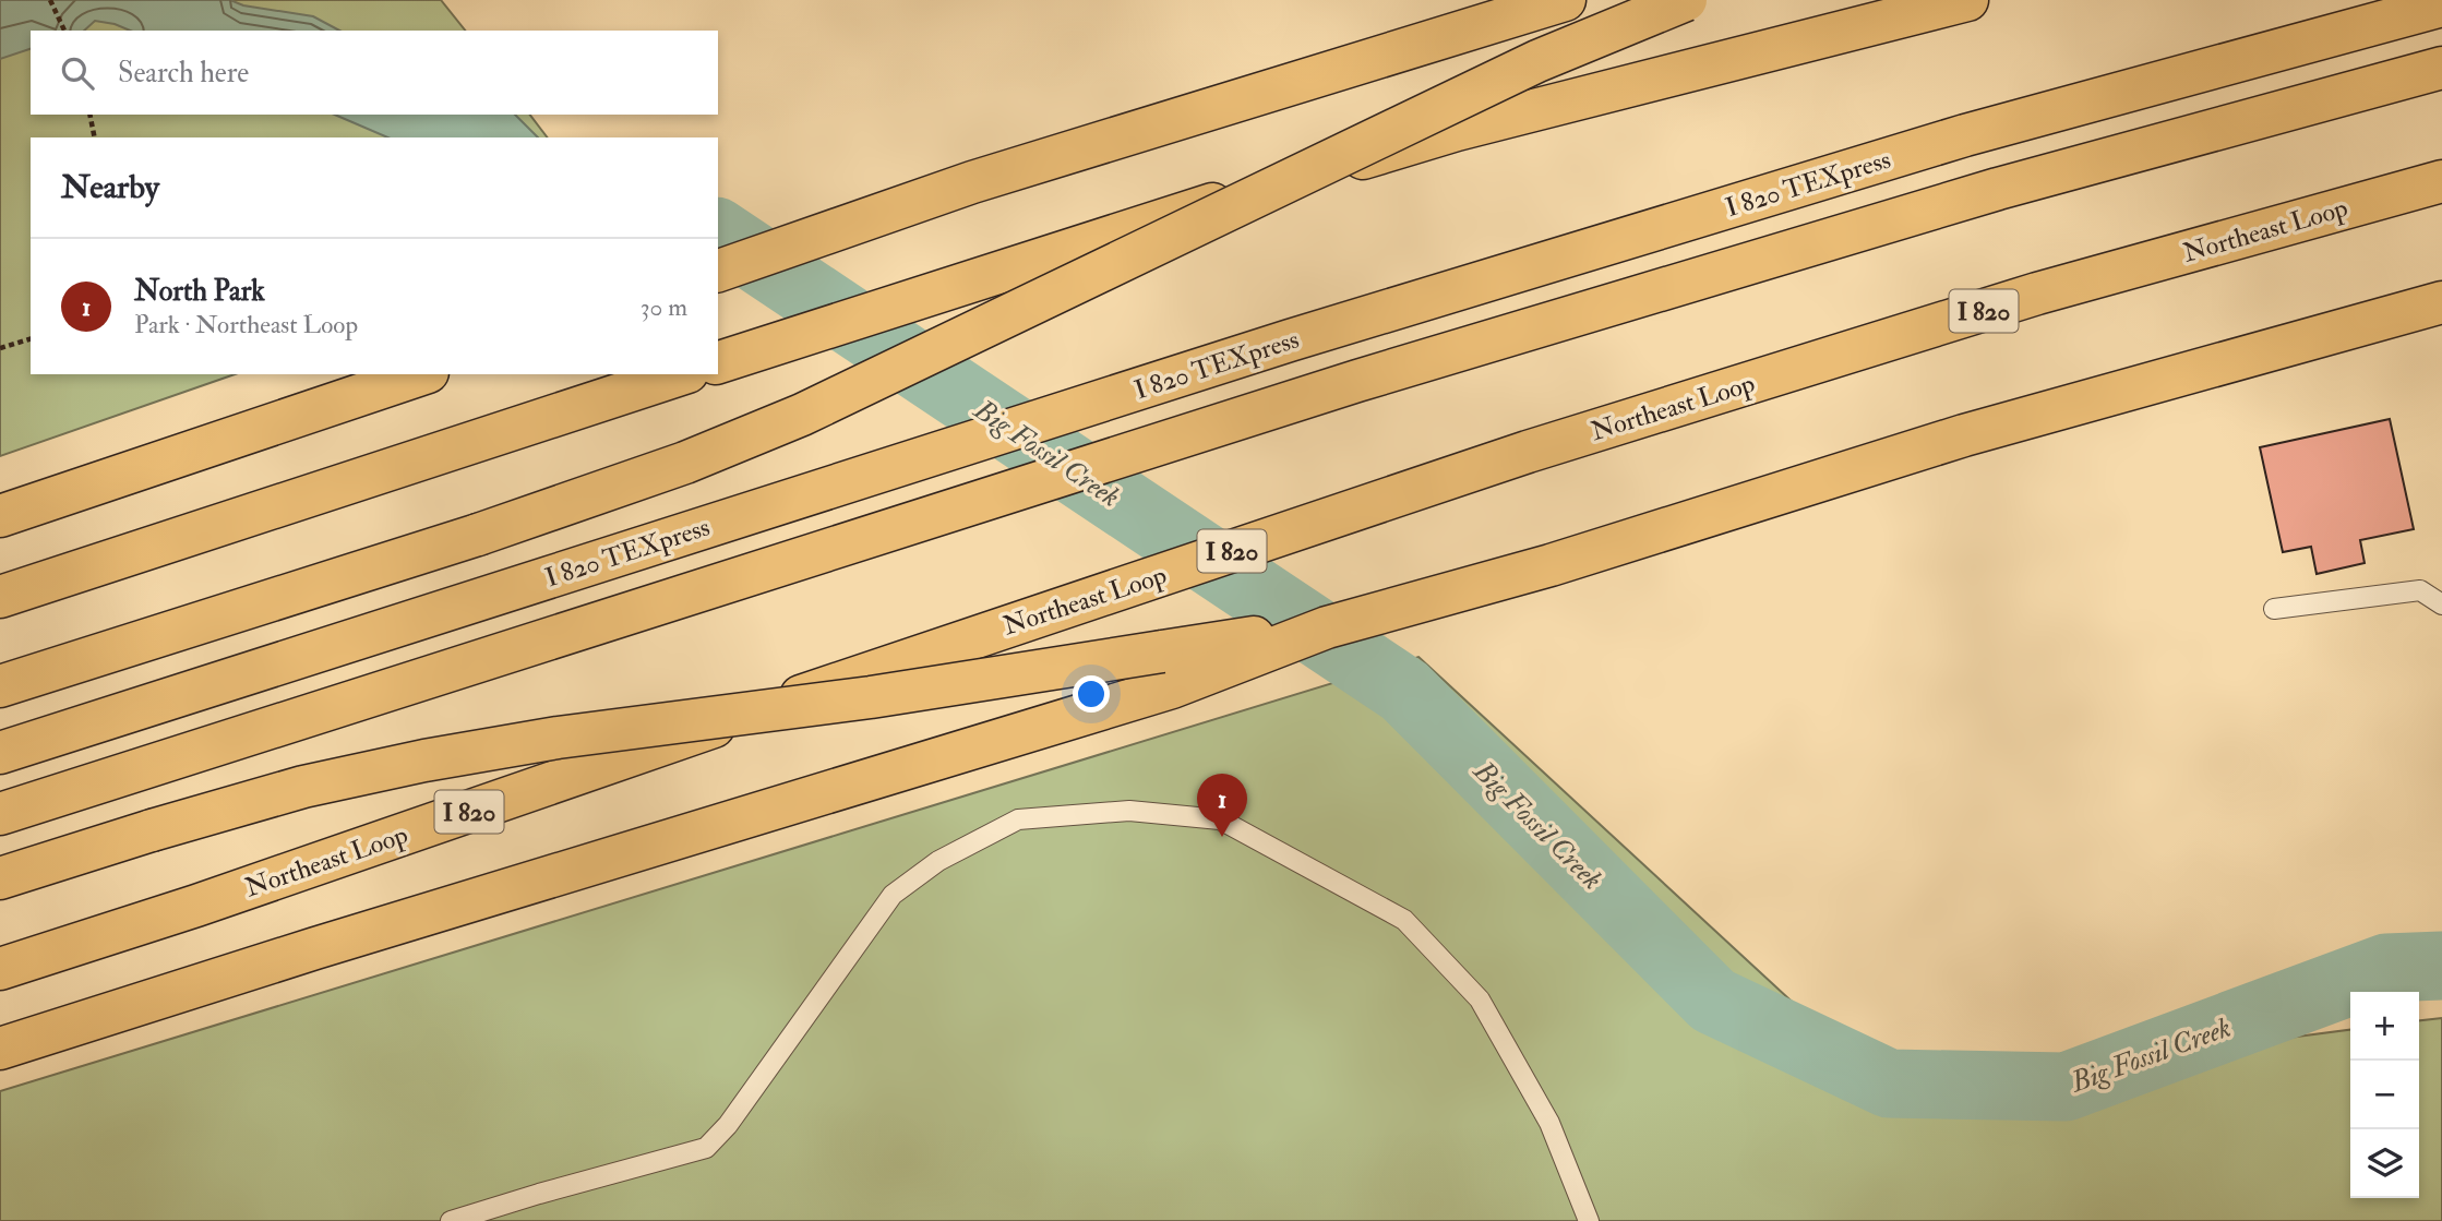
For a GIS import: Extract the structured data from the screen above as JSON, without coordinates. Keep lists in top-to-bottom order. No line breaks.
{"streets":{"highway":["I 820 TEXpress","Northeast Loop","I 820"]},"water":["Big Fossil Creek"],"page":{"search":"Search here","heading":"Nearby","list":[{"mark":"1","name":"North Park","note":"Park · Northeast Loop","value":"30 m"}],"pins":"1","map_buttons":["+","−"]}}
